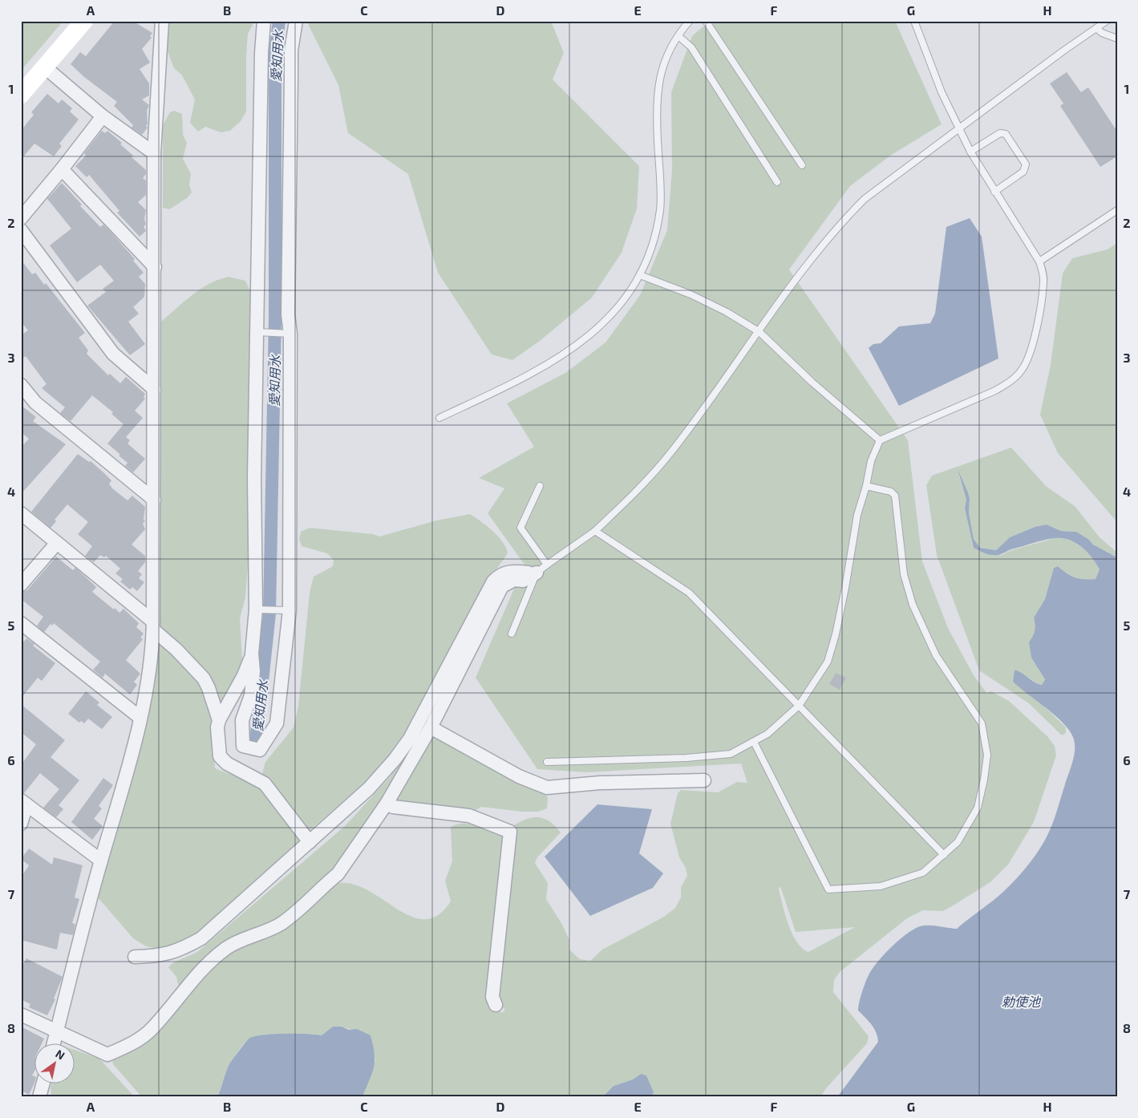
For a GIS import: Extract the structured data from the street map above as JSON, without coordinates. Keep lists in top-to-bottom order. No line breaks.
{"water":["愛知用水","勅使池"],"north":"top right","grid":{"columns":["A","B","C","D","E","F","G","H"],"rows":["1","2","3","4","5","6","7","8"]}}
